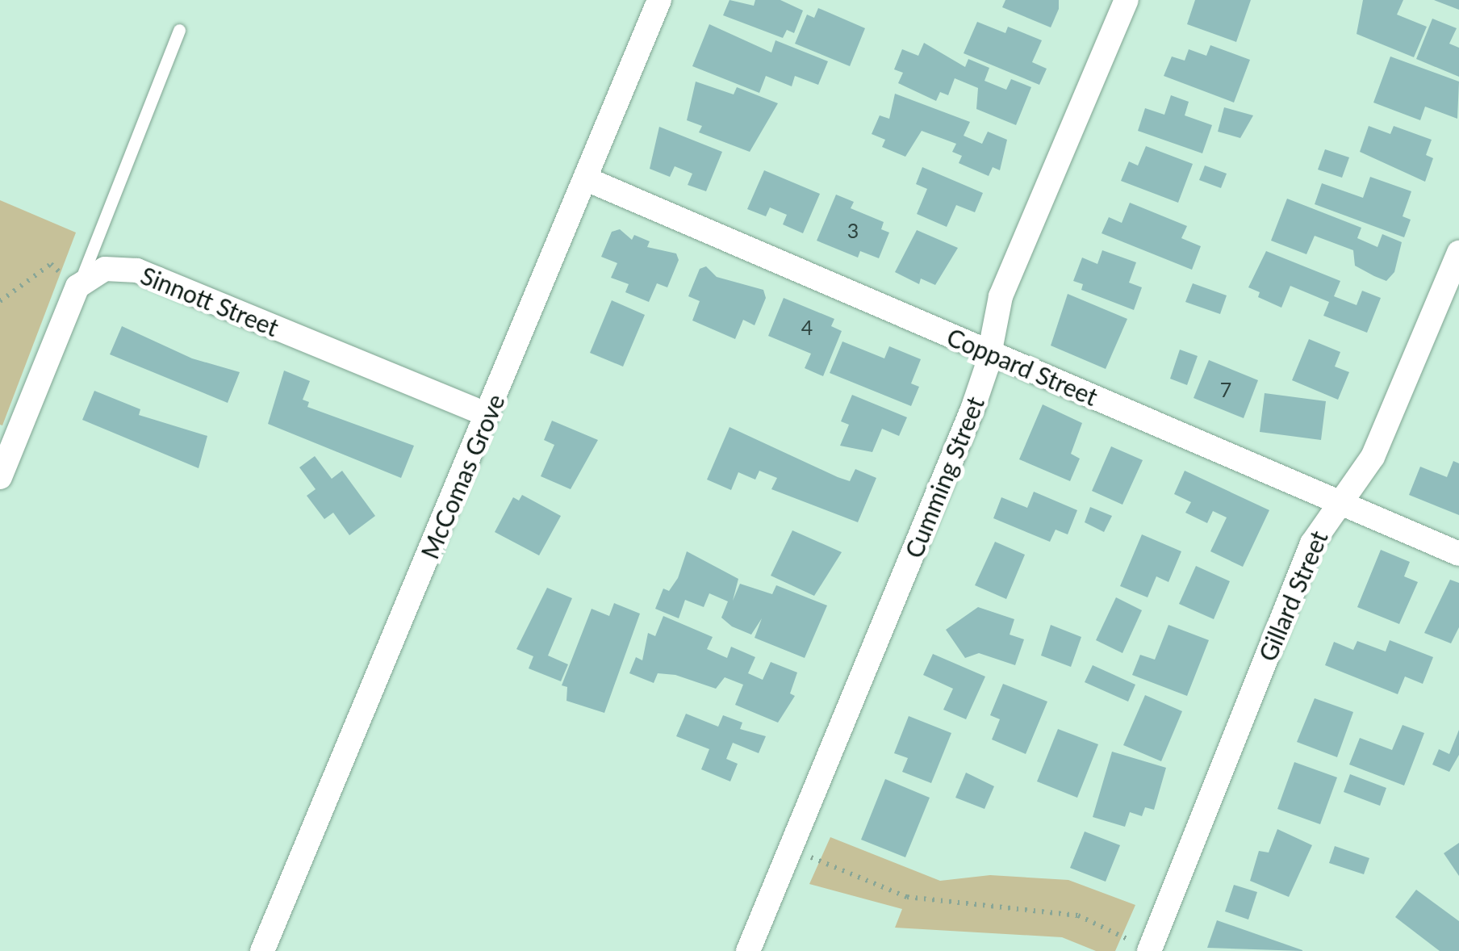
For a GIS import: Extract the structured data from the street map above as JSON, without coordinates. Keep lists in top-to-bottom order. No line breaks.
{"streets":{"street":["Sinnott Street","Coppard Street","McComas Grove","Cumming Street","Gillard Street"]},"crossings":[["Sinnott Street","McComas Grove"],["Coppard Street","McComas Grove"],["Coppard Street","Cumming Street"],["Coppard Street","Gillard Street"]],"house_numbers":["3","4","7"]}
